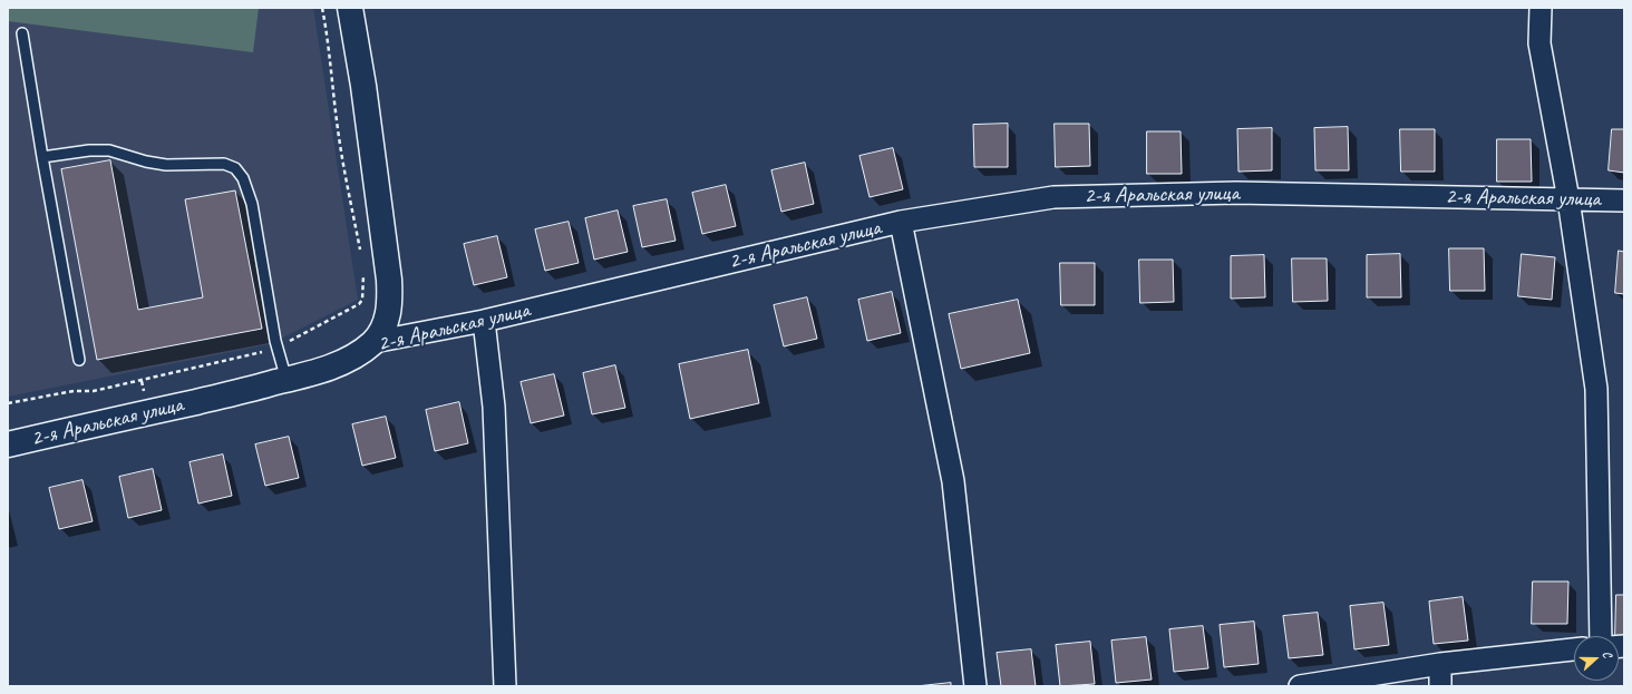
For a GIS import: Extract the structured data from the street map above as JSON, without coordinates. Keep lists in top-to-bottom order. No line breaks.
{"streets":{"street":["2-я Аральская улица"]},"north":"right"}
